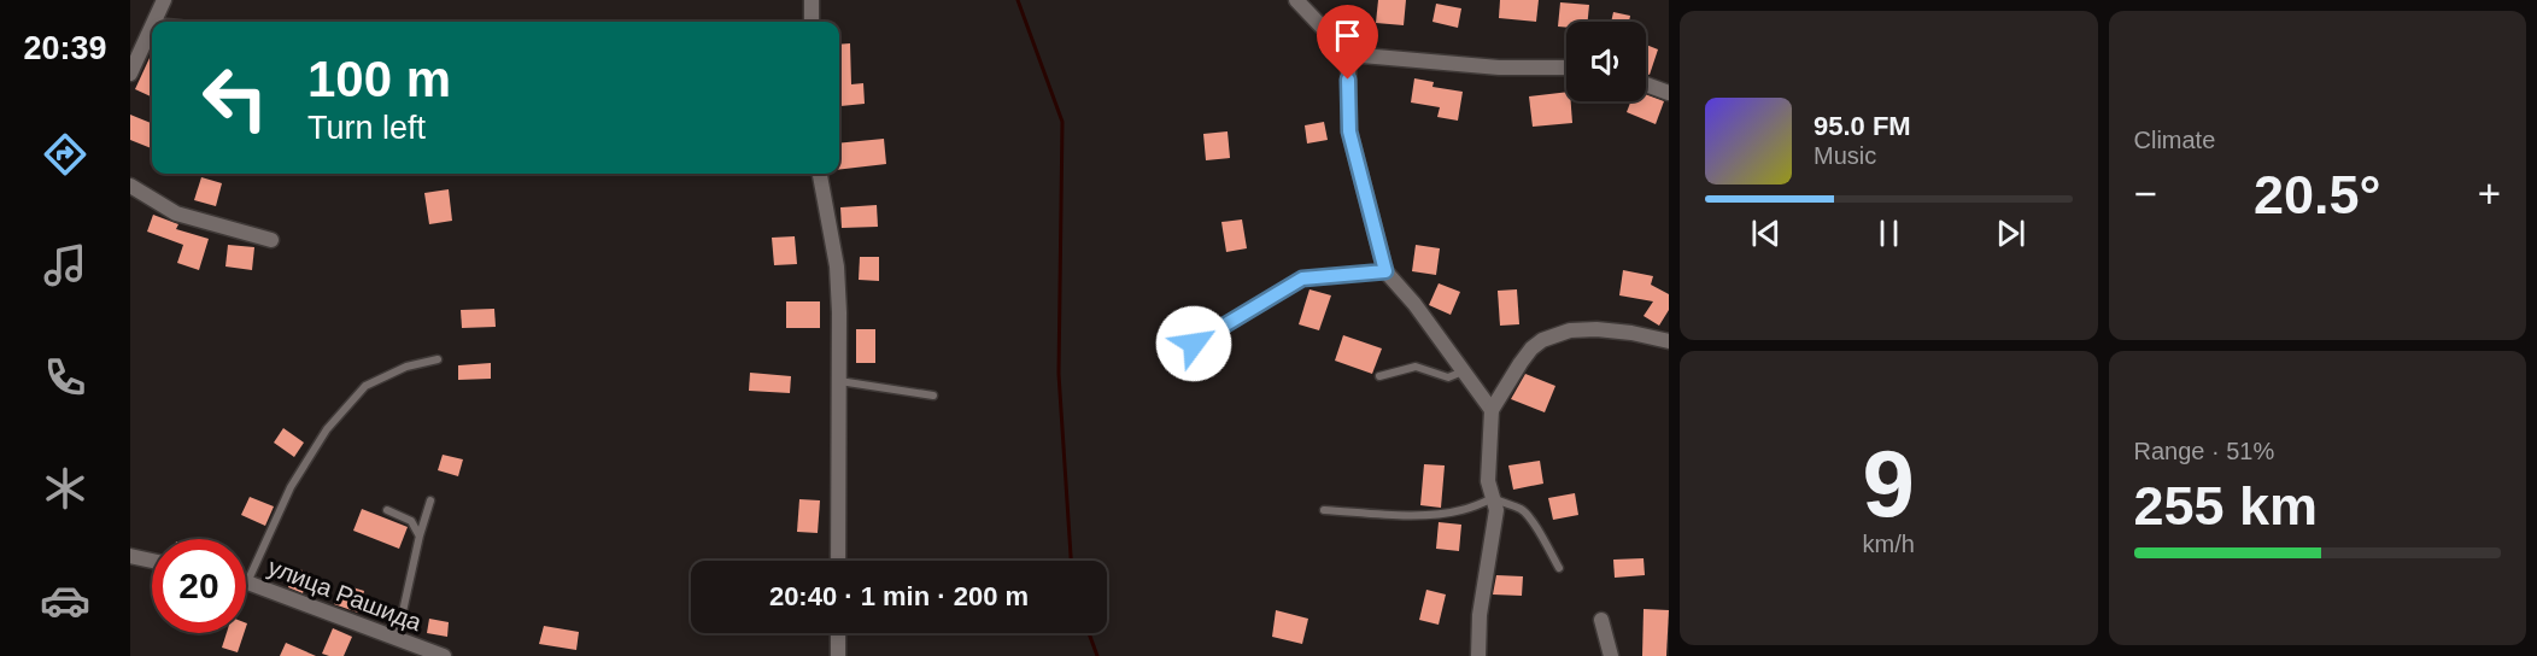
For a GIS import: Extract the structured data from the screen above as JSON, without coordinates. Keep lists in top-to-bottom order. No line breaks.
{"streets":{"street":["улица Рашида"]},"page":{"tabs":"20:39","tile":["Climate",["9","km/h"],["Range · 51%","255 km"]],"turn":["100 m","Turn left"],"song":["95.0 FM","Music"],"heat":["−","20.5°","+"],"limit":"20","trip":"20:40 · 1 min · 200 m"}}
